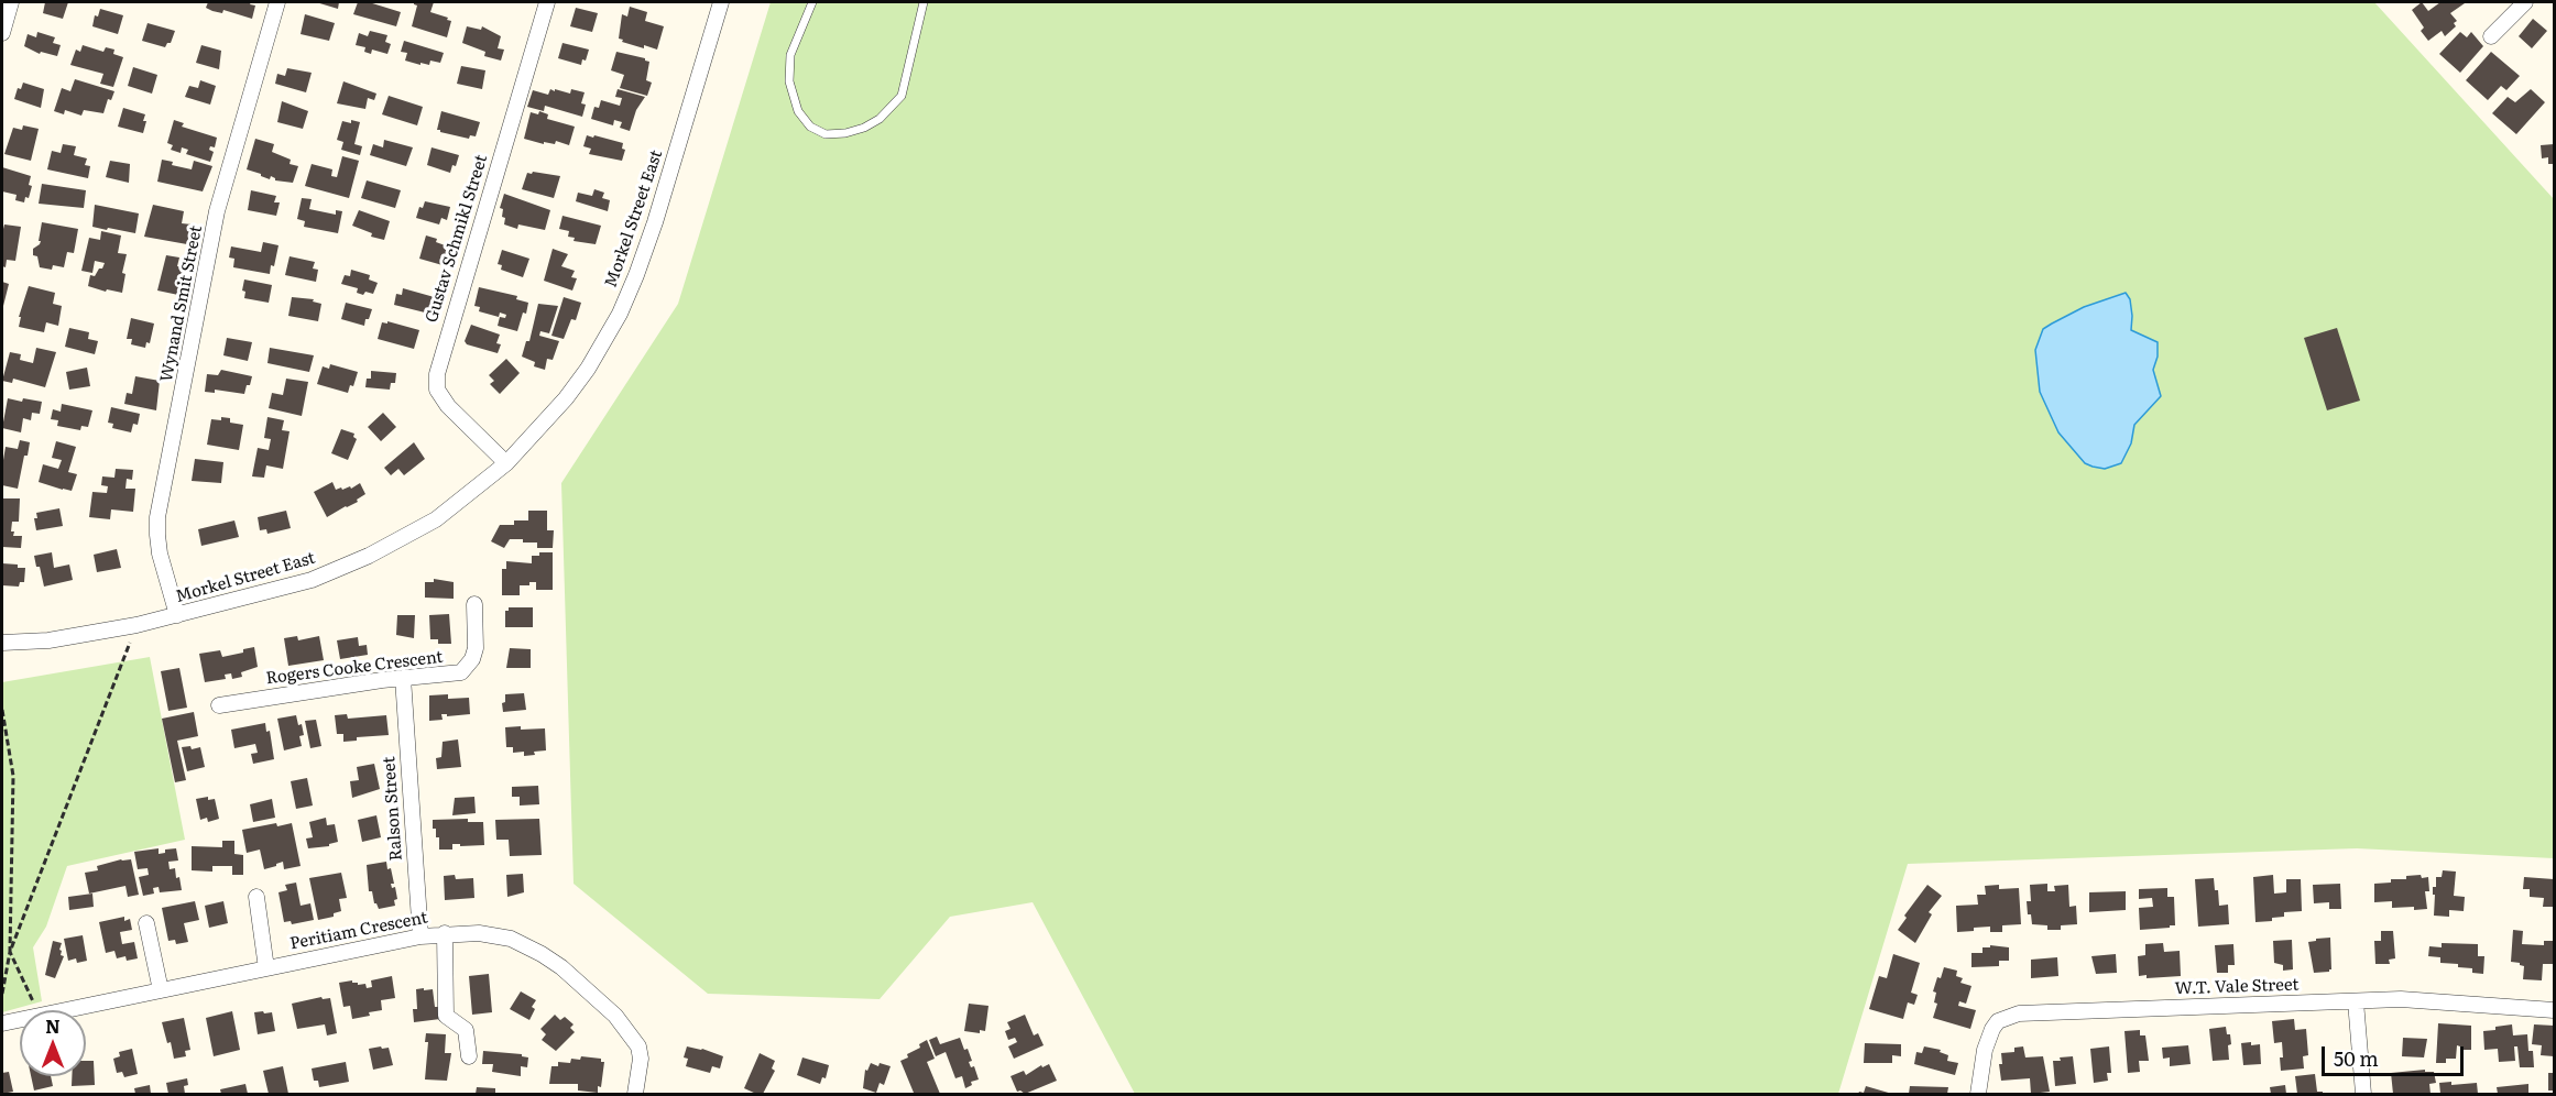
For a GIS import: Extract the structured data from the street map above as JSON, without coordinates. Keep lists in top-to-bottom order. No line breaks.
{"streets":{"street":["Morkel Street East","Gustav Schmikl Street","Wynand Smit Street","Rogers Cooke Crescent","Ralson Street","Peritiam Crescent","W.T. Vale Street"]},"crossings":[["Morkel Street East","Gustav Schmikl Street"],["Morkel Street East","Wynand Smit Street"],["Rogers Cooke Crescent","Ralson Street"],["Ralson Street","Peritiam Crescent"]],"scale_bar":"50 m","north":"top"}
